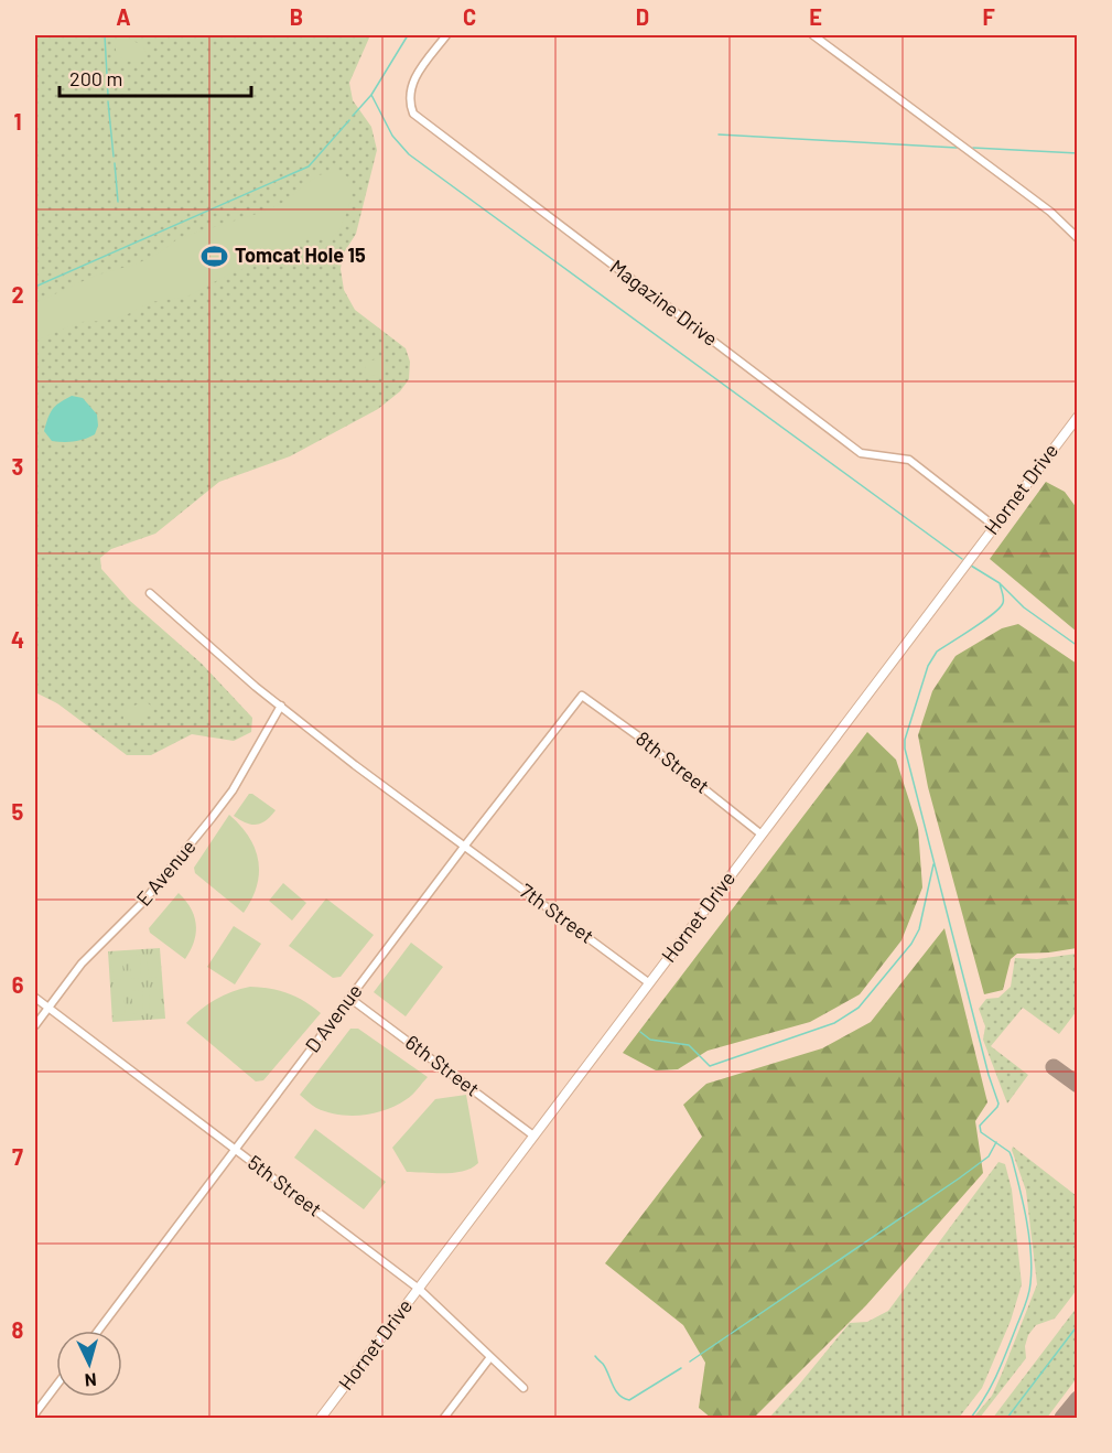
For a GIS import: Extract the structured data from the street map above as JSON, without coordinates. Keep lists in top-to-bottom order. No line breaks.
{"streets":{"main road":["Hornet Drive"],"street":["Magazine Drive","8th Street","E Avenue","7th Street","D Avenue","6th Street","5th Street"]},"crossings":[["Magazine Drive","Hornet Drive"],["Hornet Drive","8th Street"],["Hornet Drive","7th Street"],["Hornet Drive","6th Street"],["Hornet Drive","5th Street"],["8th Street","D Avenue"],["E Avenue","7th Street"],["E Avenue","5th Street"],["7th Street","D Avenue"],["D Avenue","6th Street"],["D Avenue","5th Street"]],"places":{"sports":["Tomcat Hole 15"]},"scale_bar":"200 m","north":"bottom","grid":{"columns":["A","B","C","D","E","F"],"rows":["1","2","3","4","5","6","7","8"]}}
